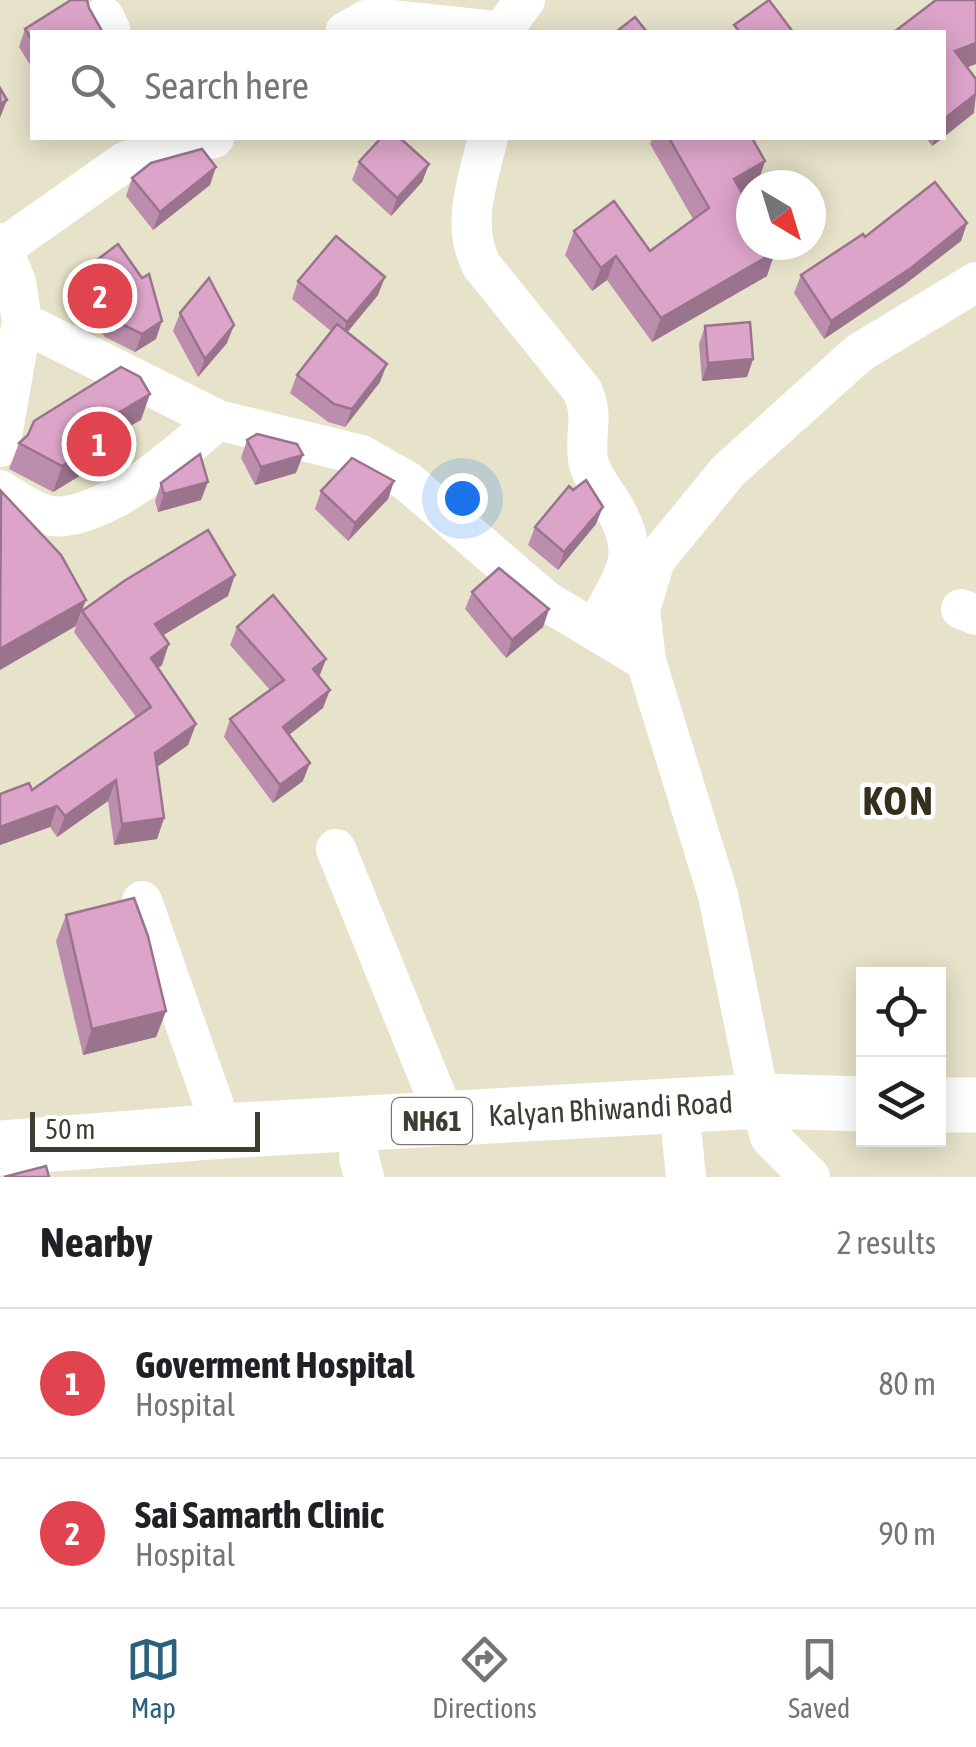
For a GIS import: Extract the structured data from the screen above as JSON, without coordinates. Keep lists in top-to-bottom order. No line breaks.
{"streets":{"highway":["Kalyan Bhiwandi Road","NH61"]},"crossings":[["Kalyan Bhiwandi Road","NH61"]],"districts":["KON"],"scale_bar":"50 m","north":"bottom right","page":{"search":"Search here","pins":["2","1"],"scale":"50 m","heading":["Nearby","2 results"],"list":[{"mark":"1","name":"Goverment Hospital","note":"Hospital","value":"80 m"},{"mark":"2","name":"Sai Samarth Clinic","note":"Hospital","value":"90 m"}],"nav":["Map","Directions","Saved"]}}
